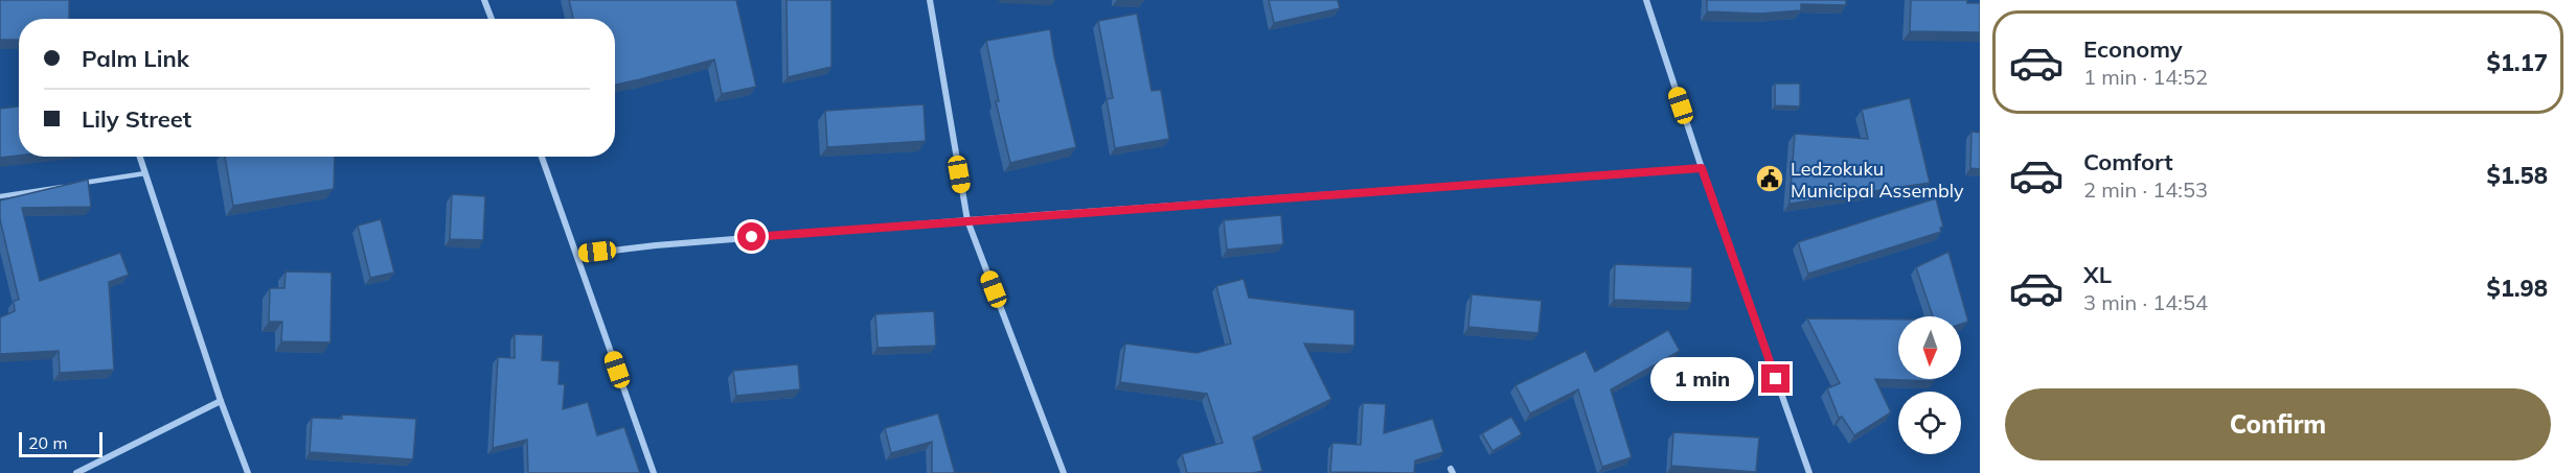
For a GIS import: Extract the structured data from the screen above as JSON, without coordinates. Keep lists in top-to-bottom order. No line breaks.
{"places":{"public building":["Ledzokuku Municipal Assembly"]},"scale_bar":"20 m","north":"bottom","page":{"list":[{"name":"Economy","note":"1 min · 14:52","value":"$1.17"},{"name":"Comfort","note":"2 min · 14:53","value":"$1.58"},{"name":"XL","note":"3 min · 14:54","value":"$1.98"}],"banner":["Palm Link","Lily Street"],"bubble":"1 min","buttons":"Confirm","scale":"20 m"}}
